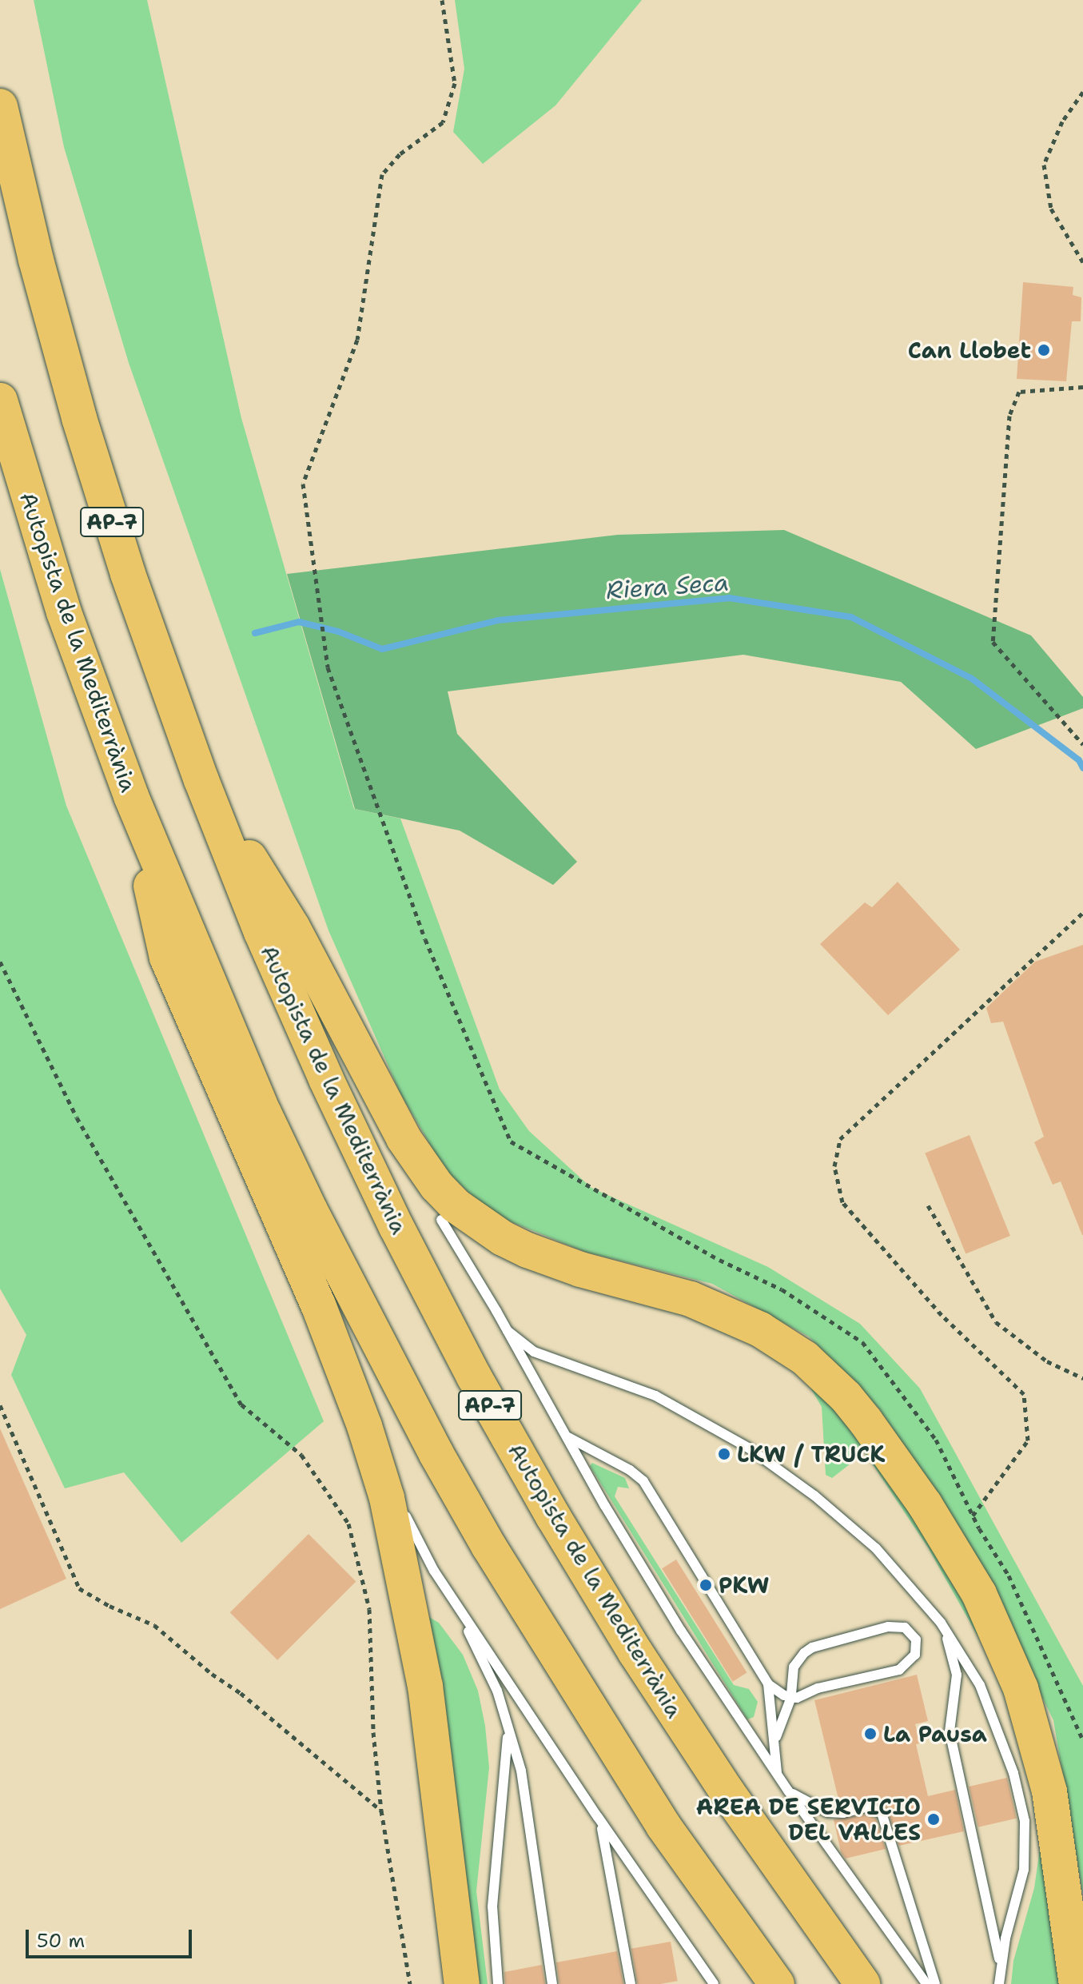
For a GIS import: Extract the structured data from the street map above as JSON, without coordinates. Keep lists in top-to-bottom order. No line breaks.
{"streets":{"highway":["AP-7","Autopista de la Mediterrània"]},"water":["Riera Seca"],"places":["Can Llobet","LKW / TRUCK","PKW","La Pausa","AREA DE SERVICIO DEL VALLES"],"scale_bar":"50 m"}
